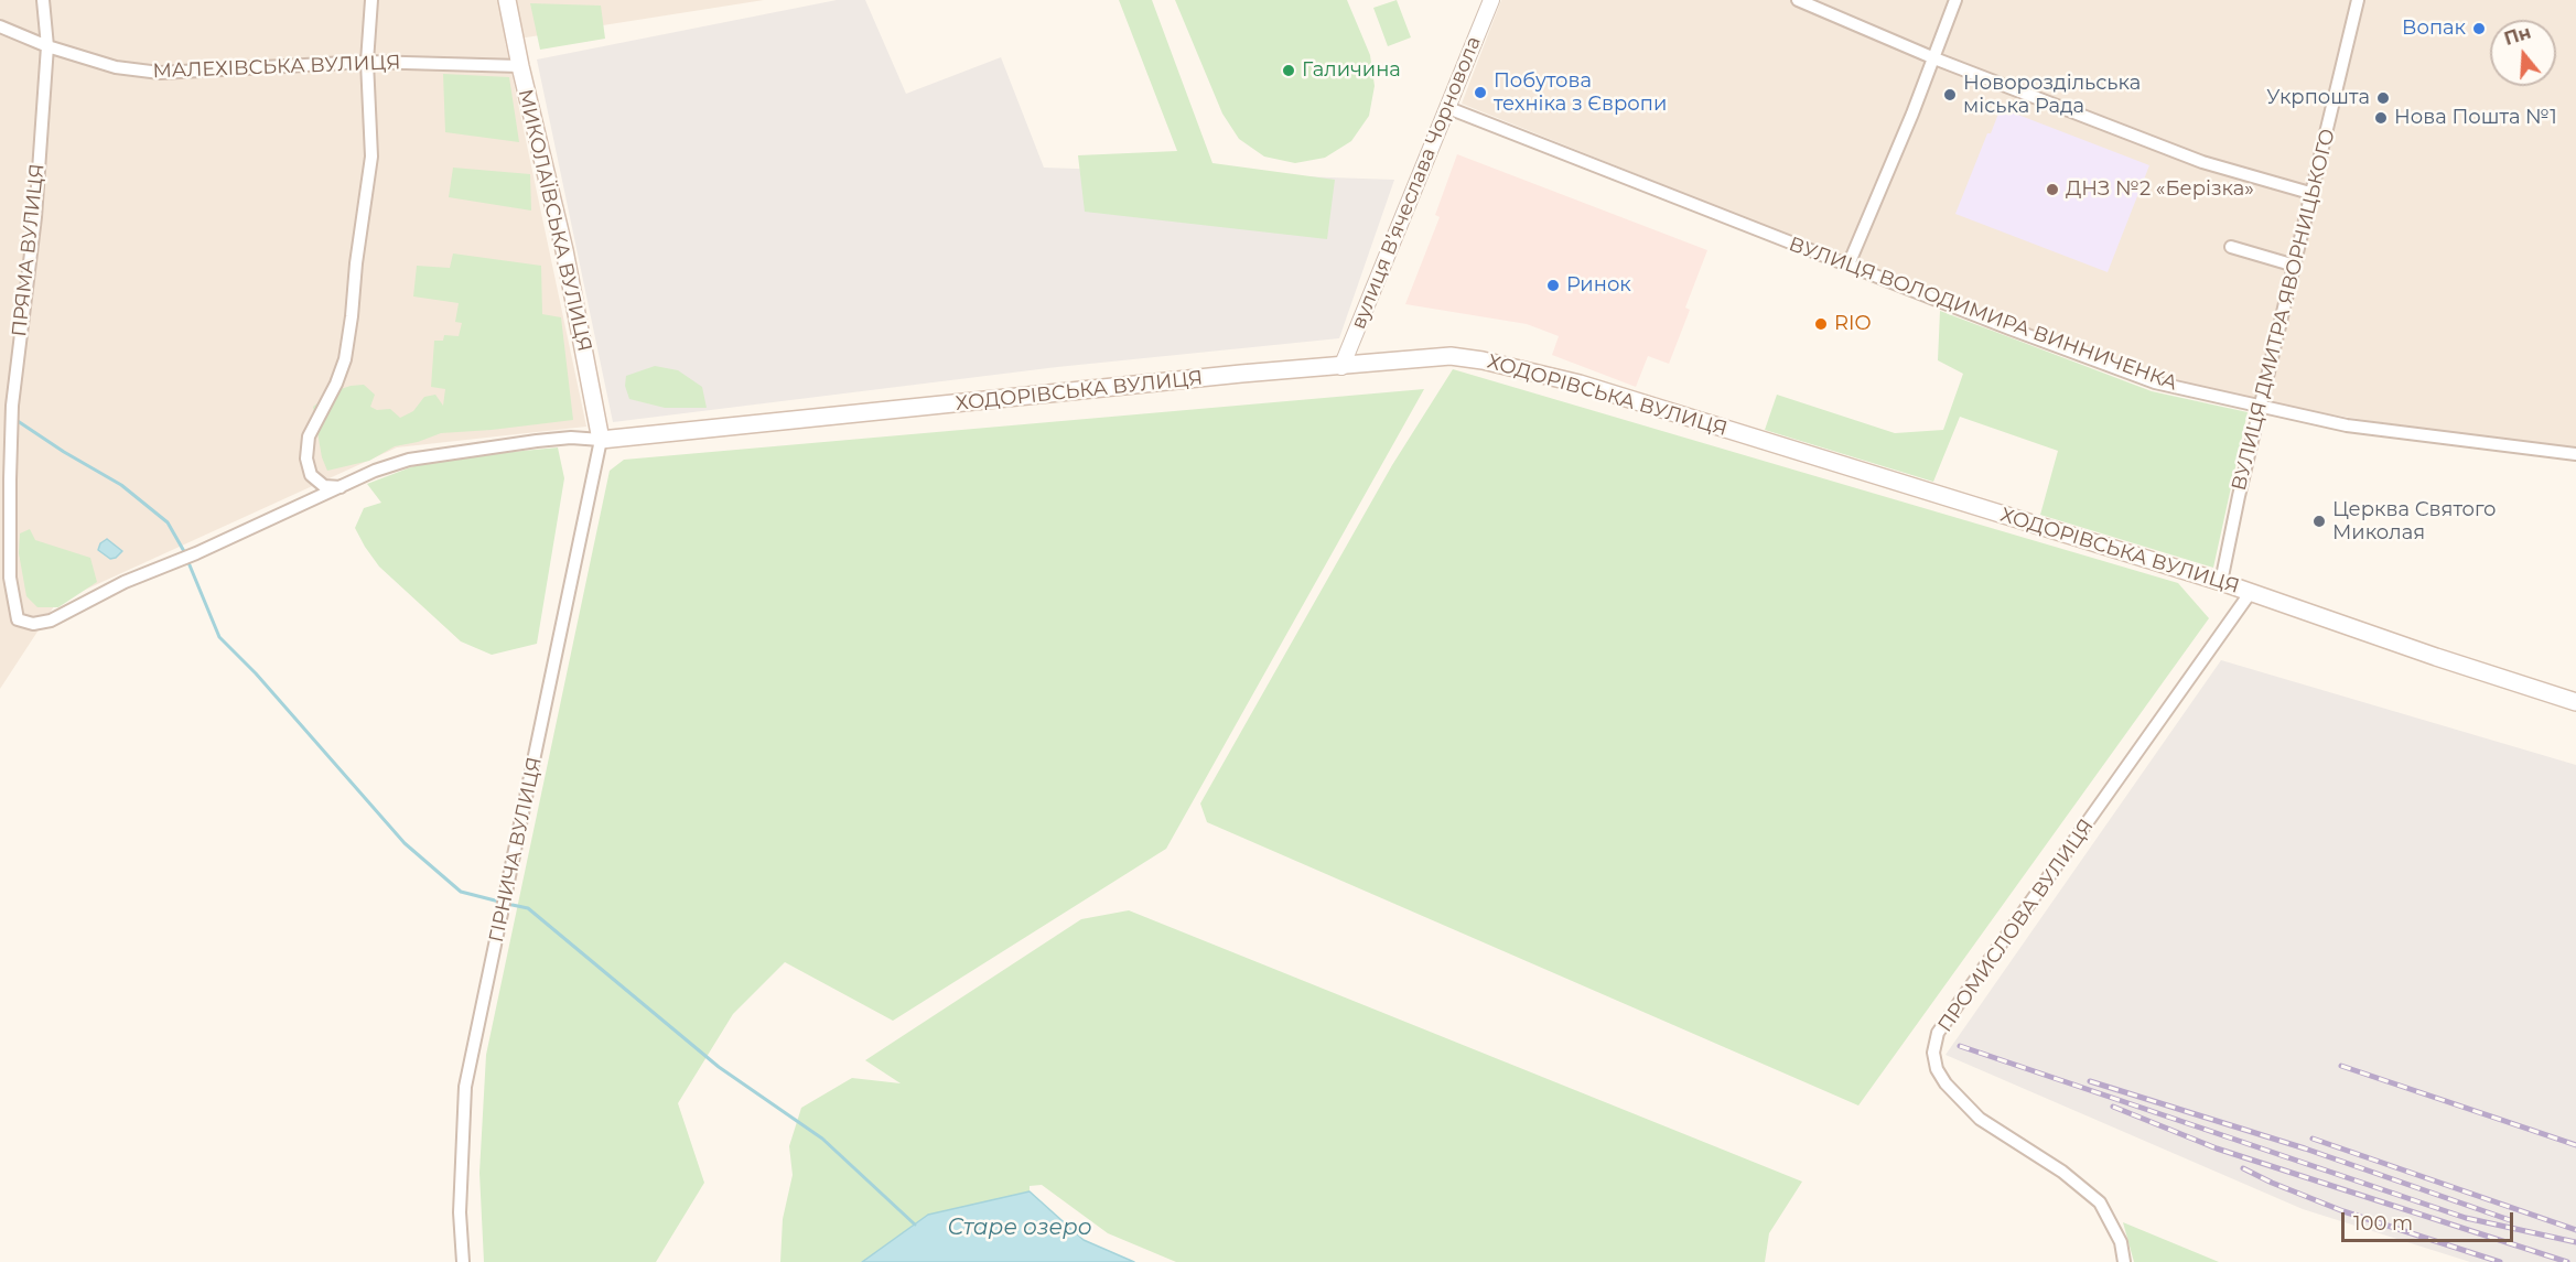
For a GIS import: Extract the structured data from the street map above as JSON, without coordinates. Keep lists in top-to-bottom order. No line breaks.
{"streets":{"main road":["МИКОЛАЇВСЬКА ВУЛИЦЯ","ХОДОРІВСЬКА ВУЛИЦЯ"],"street":["МАЛЕХІВСЬКА ВУЛИЦЯ","вулиця Вʼячеслава Чорновола","ПРЯМА ВУЛИЦЯ","ВУЛИЦЯ ДМИТРА ЯВОРНИЦЬКОГО","ВУЛИЦЯ ВОЛОДИМИРА ВИННИЧЕНКА","ГІРНИЧА ВУЛИЦЯ","ПРОМИСЛОВА ВУЛИЦЯ"]},"crossings":[["МАЛЕХІВСЬКА ВУЛИЦЯ","МИКОЛАЇВСЬКА ВУЛИЦЯ"],["МАЛЕХІВСЬКА ВУЛИЦЯ","ПРЯМА ВУЛИЦЯ"],["вулиця Вʼячеслава Чорновола","ВУЛИЦЯ ВОЛОДИМИРА ВИННИЧЕНКА"],["вулиця Вʼячеслава Чорновола","ХОДОРІВСЬКА ВУЛИЦЯ"],["МИКОЛАЇВСЬКА ВУЛИЦЯ","ХОДОРІВСЬКА ВУЛИЦЯ"],["МИКОЛАЇВСЬКА ВУЛИЦЯ","ГІРНИЧА ВУЛИЦЯ"],["ВУЛИЦЯ ДМИТРА ЯВОРНИЦЬКОГО","ВУЛИЦЯ ВОЛОДИМИРА ВИННИЧЕНКА"],["ВУЛИЦЯ ДМИТРА ЯВОРНИЦЬКОГО","ХОДОРІВСЬКА ВУЛИЦЯ"],["ХОДОРІВСЬКА ВУЛИЦЯ","ГІРНИЧА ВУЛИЦЯ"],["ХОДОРІВСЬКА ВУЛИЦЯ","ПРОМИСЛОВА ВУЛИЦЯ"]],"water":["Старе озеро"],"places":["Вопак","Галичина","Побутова техніка з Європи","Новороздільська міська Рада","Укрпошта","Нова Пошта №1","ДНЗ №2 «Берізка»","Ринок","RIO","Церква Святого Миколая"],"scale_bar":"100 m","north":"top"}
